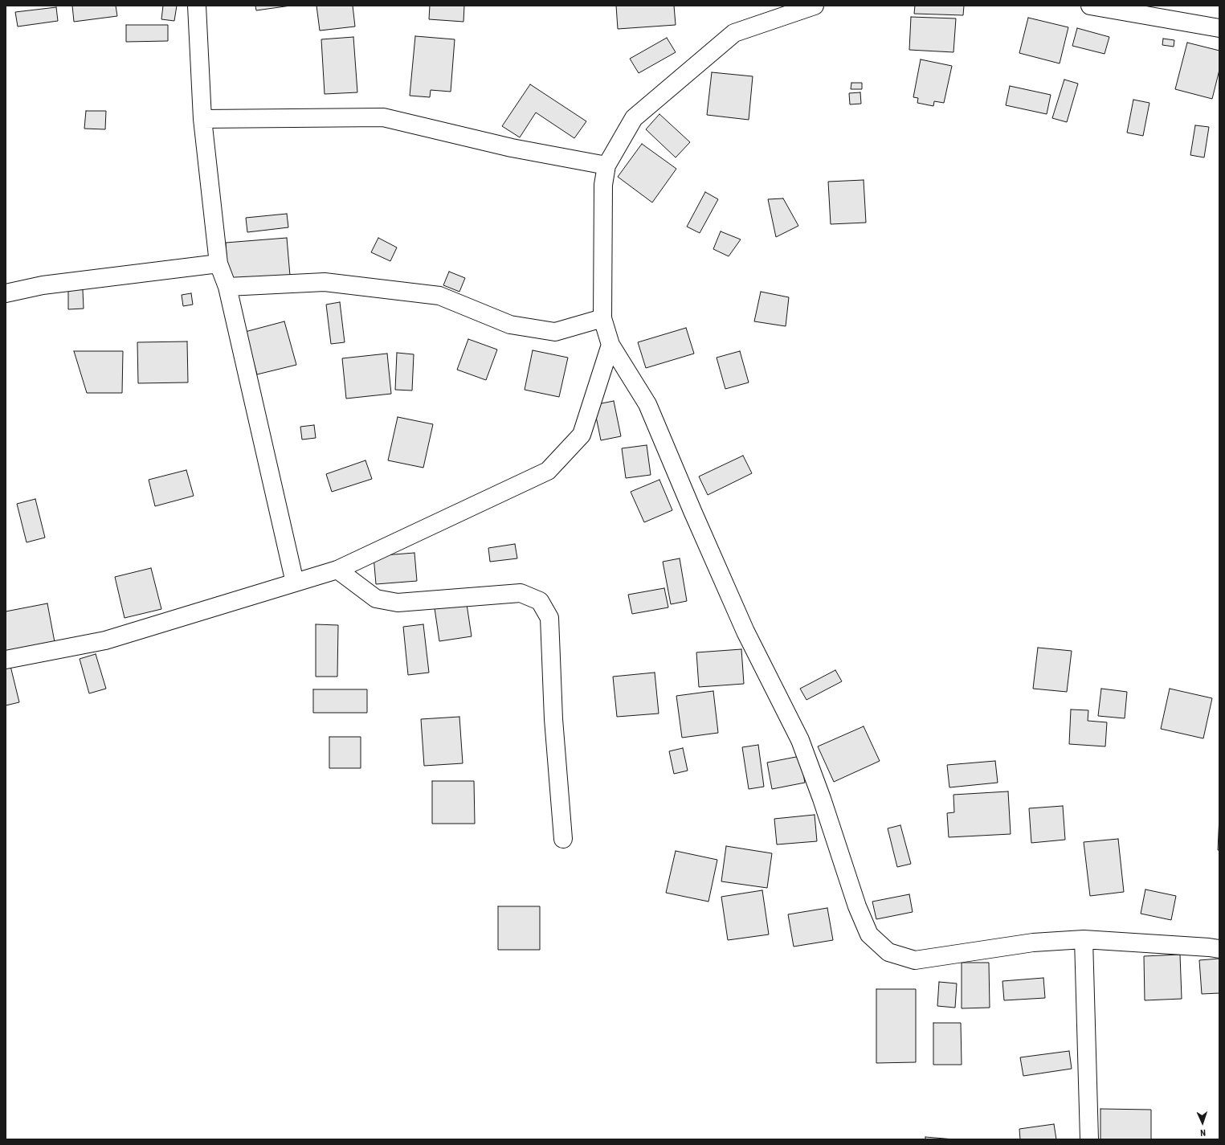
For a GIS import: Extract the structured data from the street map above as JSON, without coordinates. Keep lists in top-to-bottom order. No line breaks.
{"north":"bottom"}
